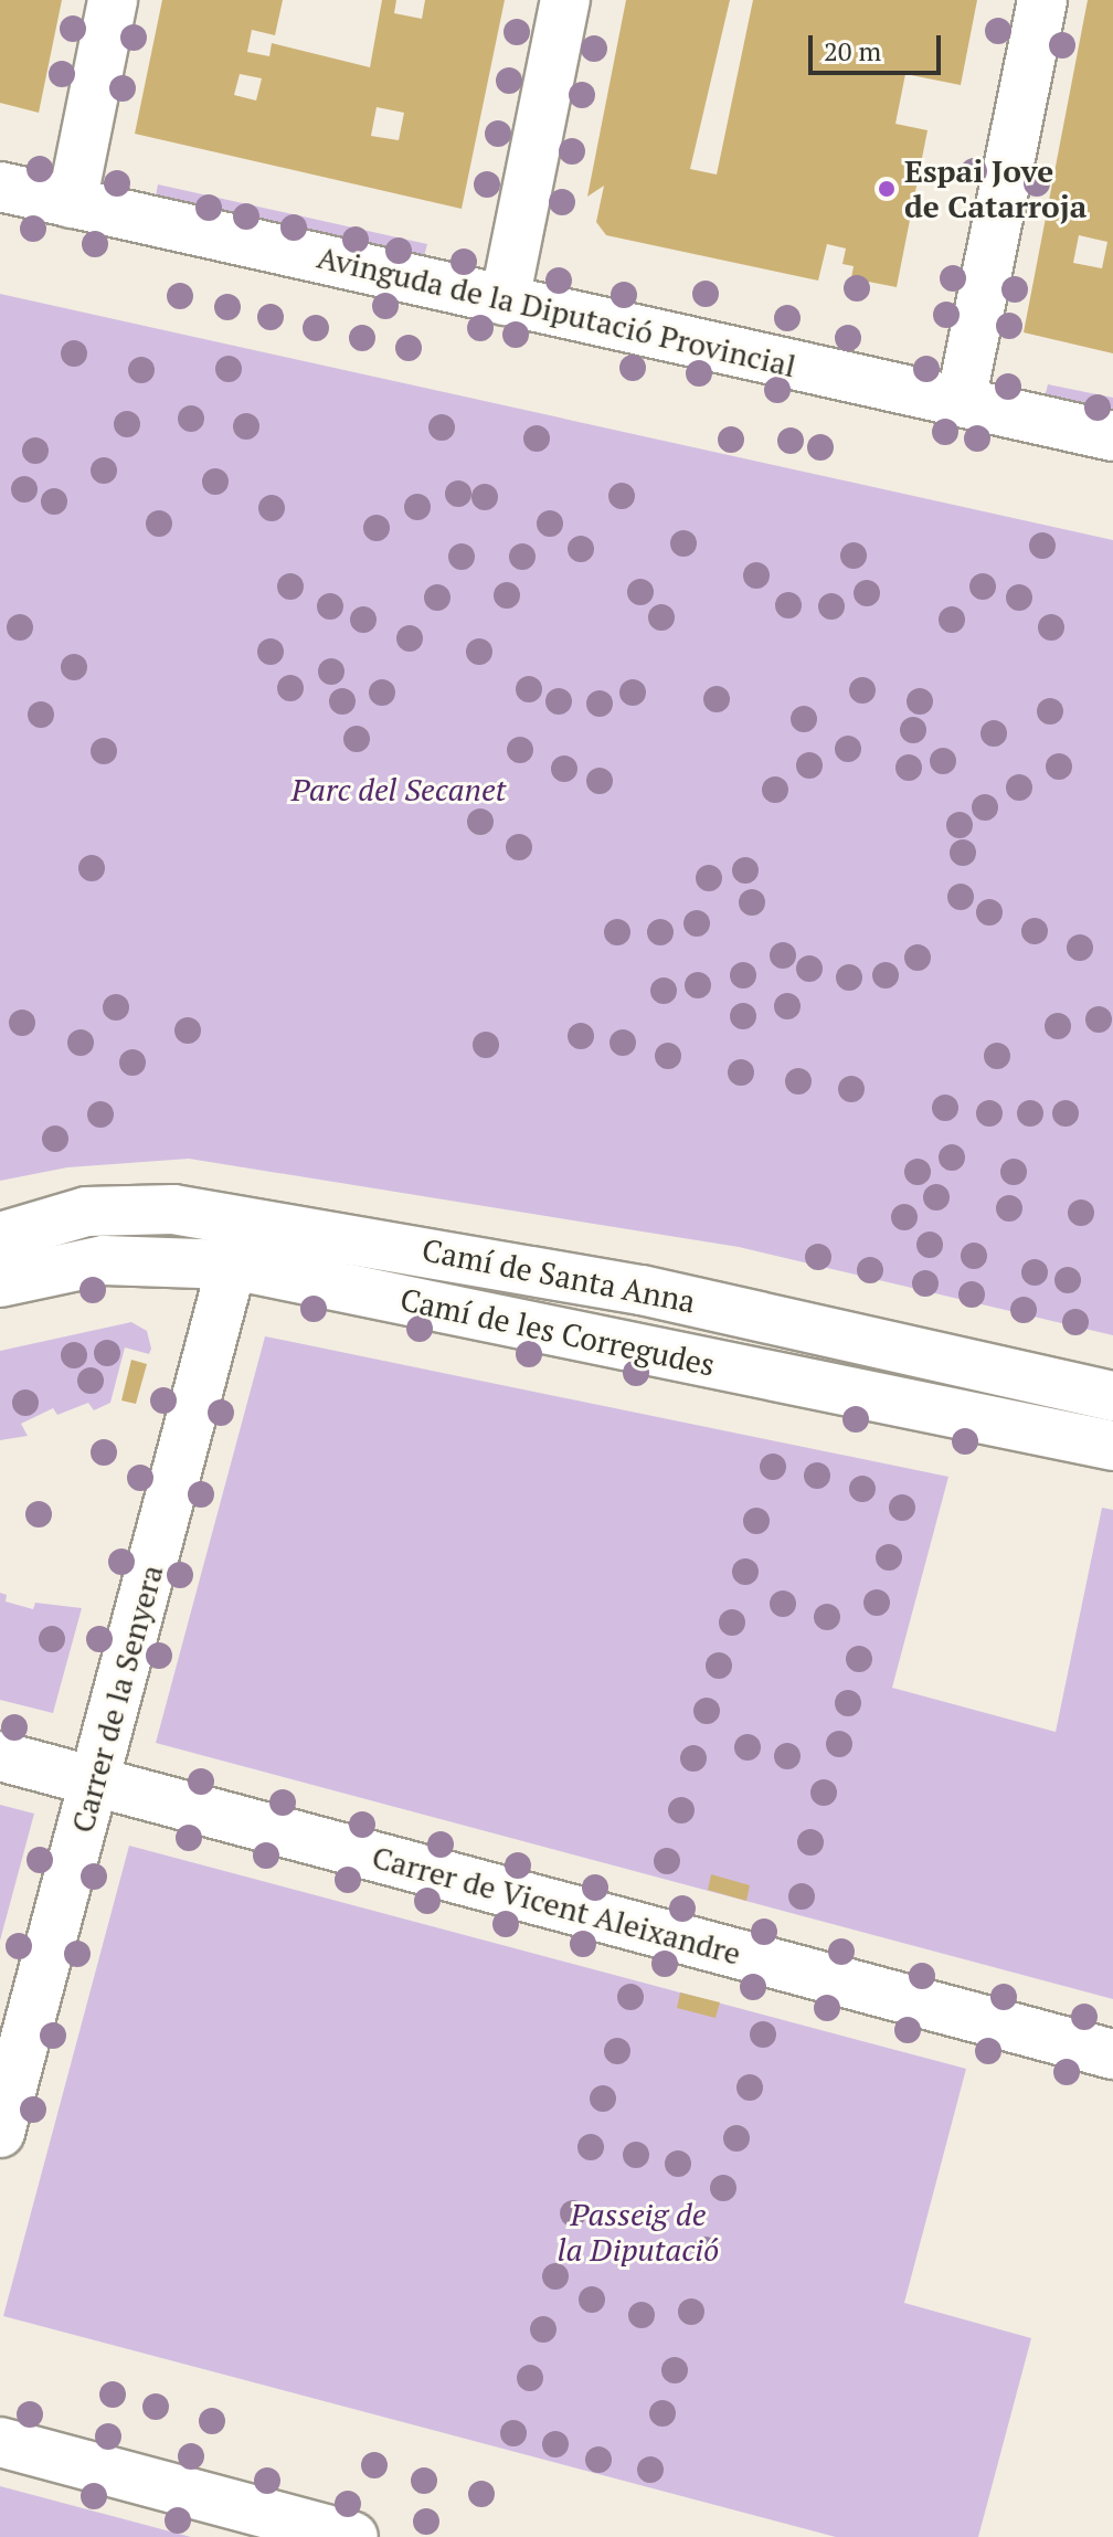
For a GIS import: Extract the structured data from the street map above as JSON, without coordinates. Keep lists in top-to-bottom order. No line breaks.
{"streets":{"street":["Avinguda de la Diputació Provincial","Camí de Santa Anna","Camí de les Corregudes","Carrer de la Senyera","Carrer de Vicent Aleixandre"]},"crossings":[["Camí de les Corregudes","Carrer de la Senyera"],["Carrer de la Senyera","Carrer de Vicent Aleixandre"]],"parks":["Parc del Secanet","Passeig de la Diputació"],"places":["Espai Jove de Catarroja"],"scale_bar":"20 m"}
